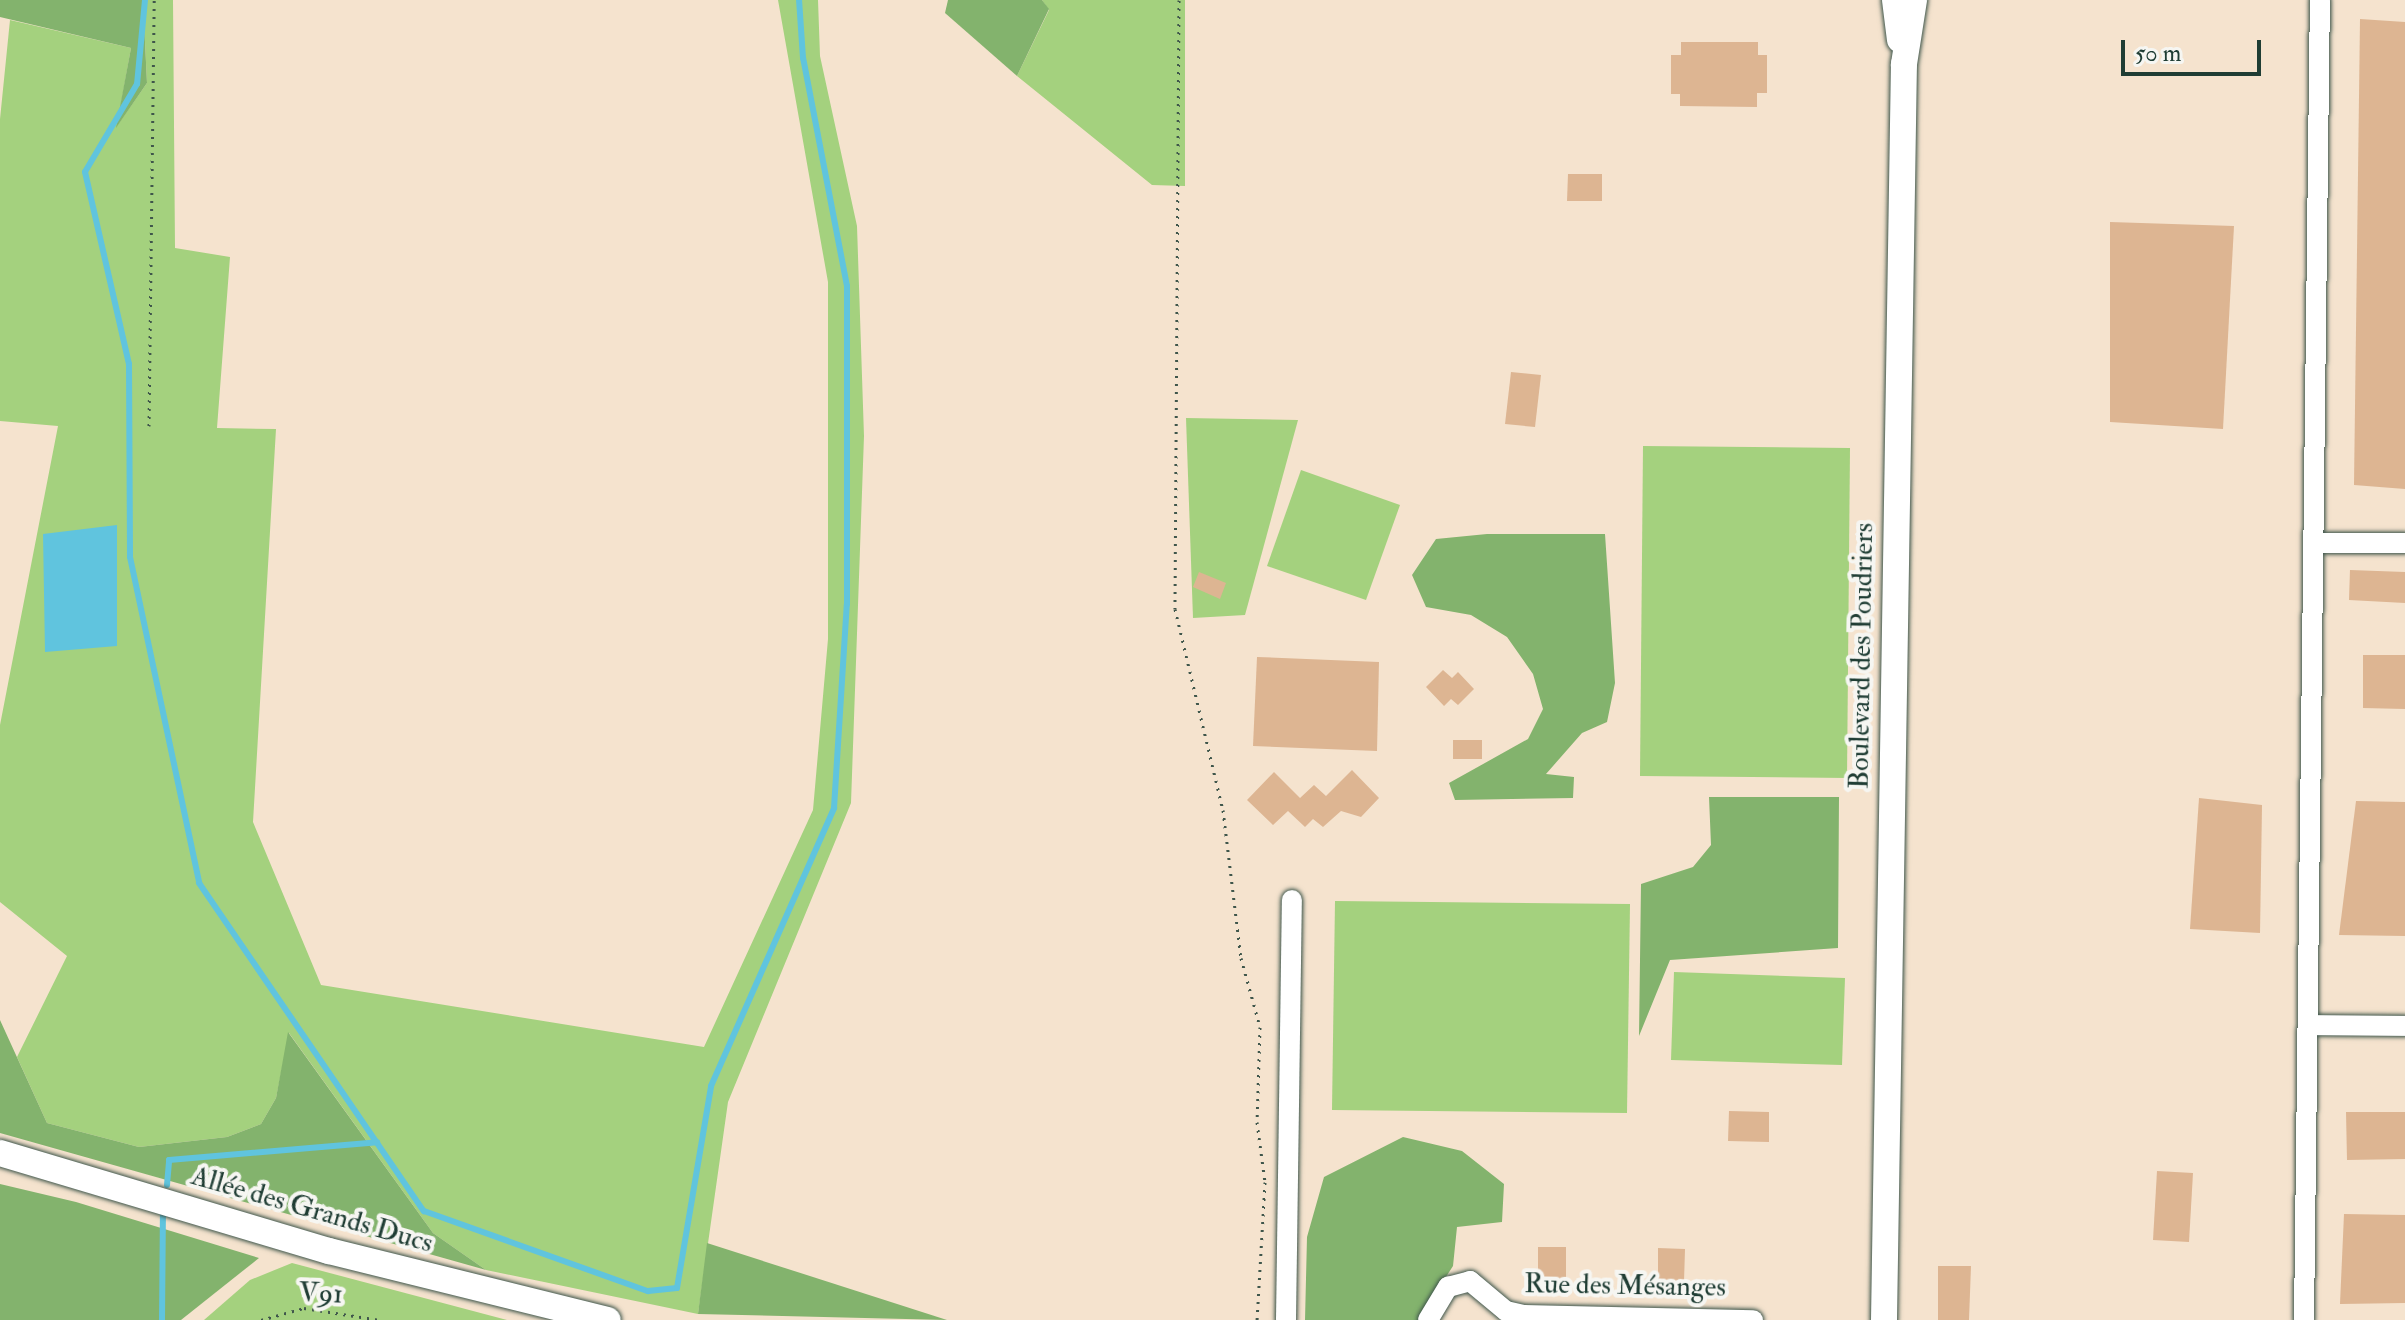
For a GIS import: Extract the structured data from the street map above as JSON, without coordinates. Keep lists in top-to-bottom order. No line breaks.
{"streets":{"main road":["Boulevard des Poudriers","Allée des Grands Ducs"],"street":["Rue des Mésanges"],"path":["V91"]},"scale_bar":"50 m"}
